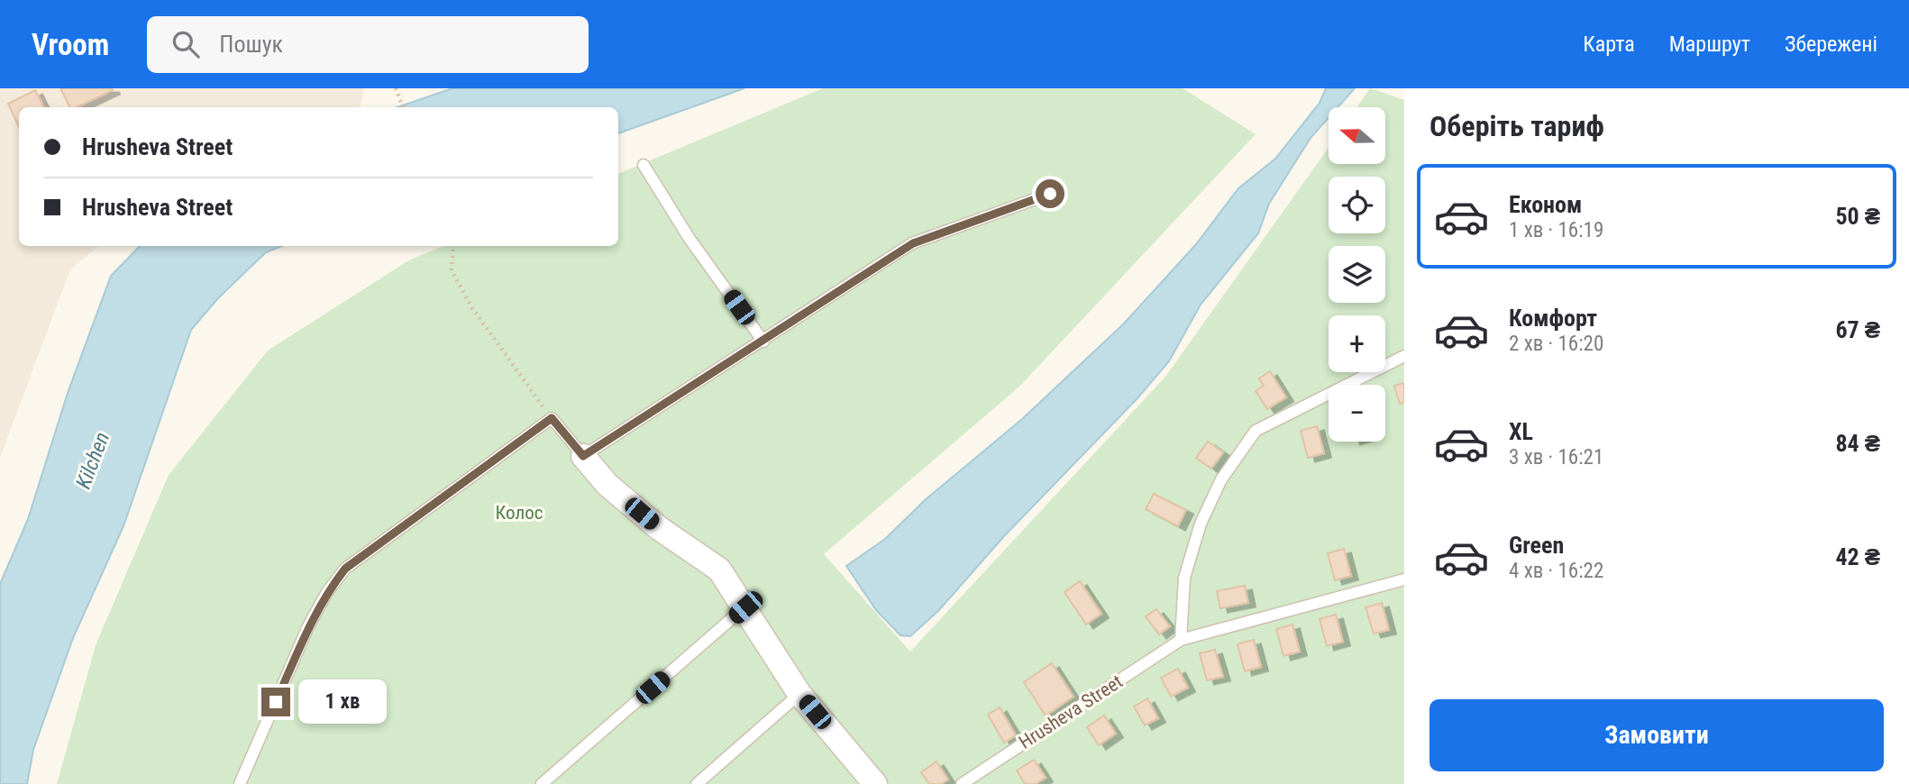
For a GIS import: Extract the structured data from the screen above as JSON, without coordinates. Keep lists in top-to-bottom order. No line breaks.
{"streets":{"lane":["Hrusheva Street"]},"water":["Kilchen"],"parks":["Колос"],"north":"left","page":{"header":"Vroom","search":"Пошук","nav":["Карта","Маршрут","Збережені"],"heading":"Оберіть тариф","map_buttons":["+","−"],"banner":["Hrusheva Street","Hrusheva Street"],"list":[{"name":"Економ","note":"1 хв · 16:19","value":"50 ₴"},{"name":"Комфорт","note":"2 хв · 16:20","value":"67 ₴"},{"name":"XL","note":"3 хв · 16:21","value":"84 ₴"},{"name":"Green","note":"4 хв · 16:22","value":"42 ₴"}],"bubble":"1 хв","buttons":"Замовити"}}
